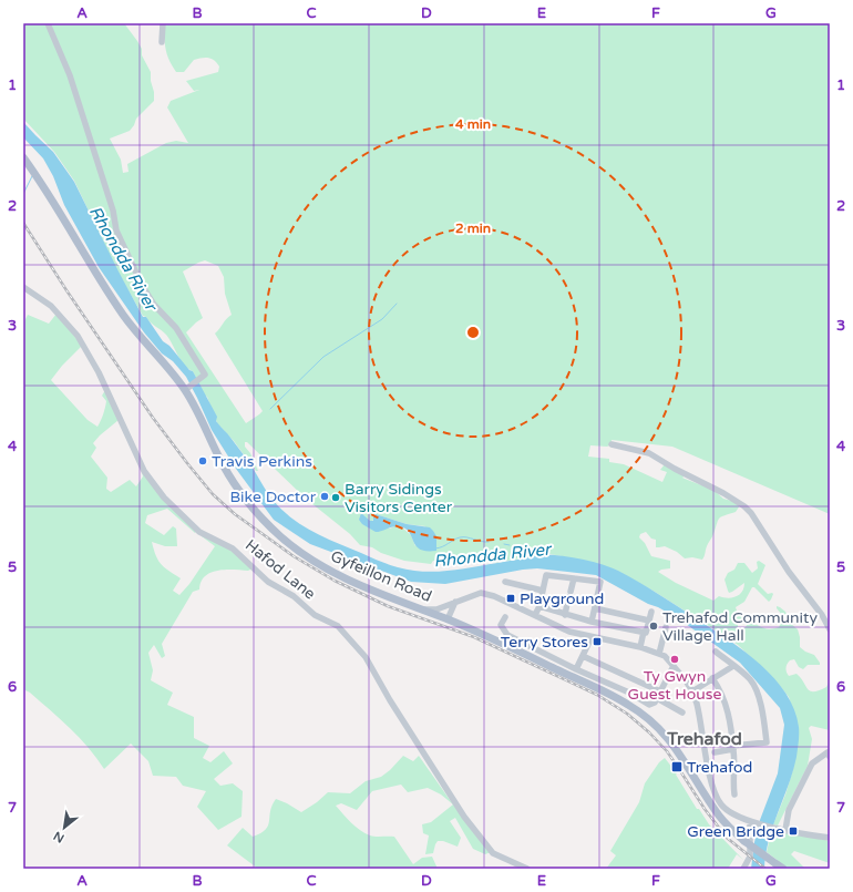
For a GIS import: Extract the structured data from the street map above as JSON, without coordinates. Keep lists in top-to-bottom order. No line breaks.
{"streets":{"main road":["Gyfeillon Road"],"street":["Hafod Lane"]},"districts":["Trehafod"],"water":["Rhondda River"],"places":{"other":["Travis Perkins","Bike Doctor","Barry Sidings Visitors Center","Trehafod Community Village Hall","Ty Gwyn Guest House"],"transit":["Playground","Terry Stores","Trehafod","Green Bridge"]},"north":"bottom left","grid":{"columns":["A","B","C","D","E","F","G"],"rows":["1","2","3","4","5","6","7"]},"rings":["4 min","2 min"]}
